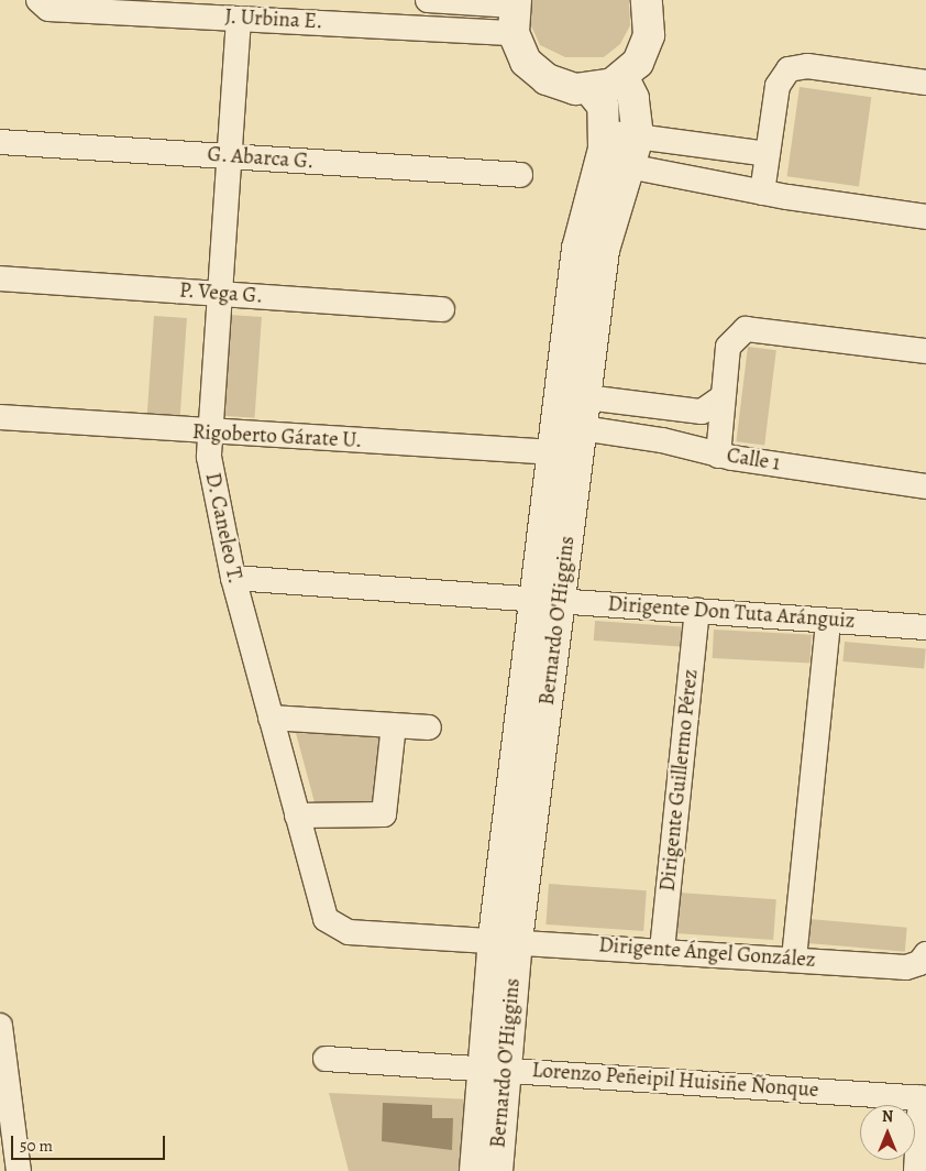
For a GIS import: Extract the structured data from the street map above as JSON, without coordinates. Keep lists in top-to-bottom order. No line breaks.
{"streets":{"street":["J. Urbina E.","G. Abarca G.","P. Vega G.","Rigoberto Gárate U.","Calle 1","D. Caneleo T.","Dirigente Don Tuta Aránguiz","Bernardo O'Higgins","Dirigente Guillermo Pérez","Dirigente Ángel González","Lorenzo Peñeipil Huisiñe Ñonque"]},"crossings":[["J. Urbina E.","D. Caneleo T."],["G. Abarca G.","D. Caneleo T."],["P. Vega G.","D. Caneleo T."],["Rigoberto Gárate U.","D. Caneleo T."],["Rigoberto Gárate U.","Bernardo O'Higgins"],["Calle 1","Bernardo O'Higgins"],["D. Caneleo T.","Dirigente Don Tuta Aránguiz"],["D. Caneleo T.","Dirigente Ángel González"],["Dirigente Don Tuta Aránguiz","Bernardo O'Higgins"],["Dirigente Don Tuta Aránguiz","Dirigente Guillermo Pérez"],["Bernardo O'Higgins","Dirigente Ángel González"],["Bernardo O'Higgins","Lorenzo Peñeipil Huisiñe Ñonque"],["Dirigente Guillermo Pérez","Dirigente Ángel González"]],"scale_bar":"50 m","north":"top"}
